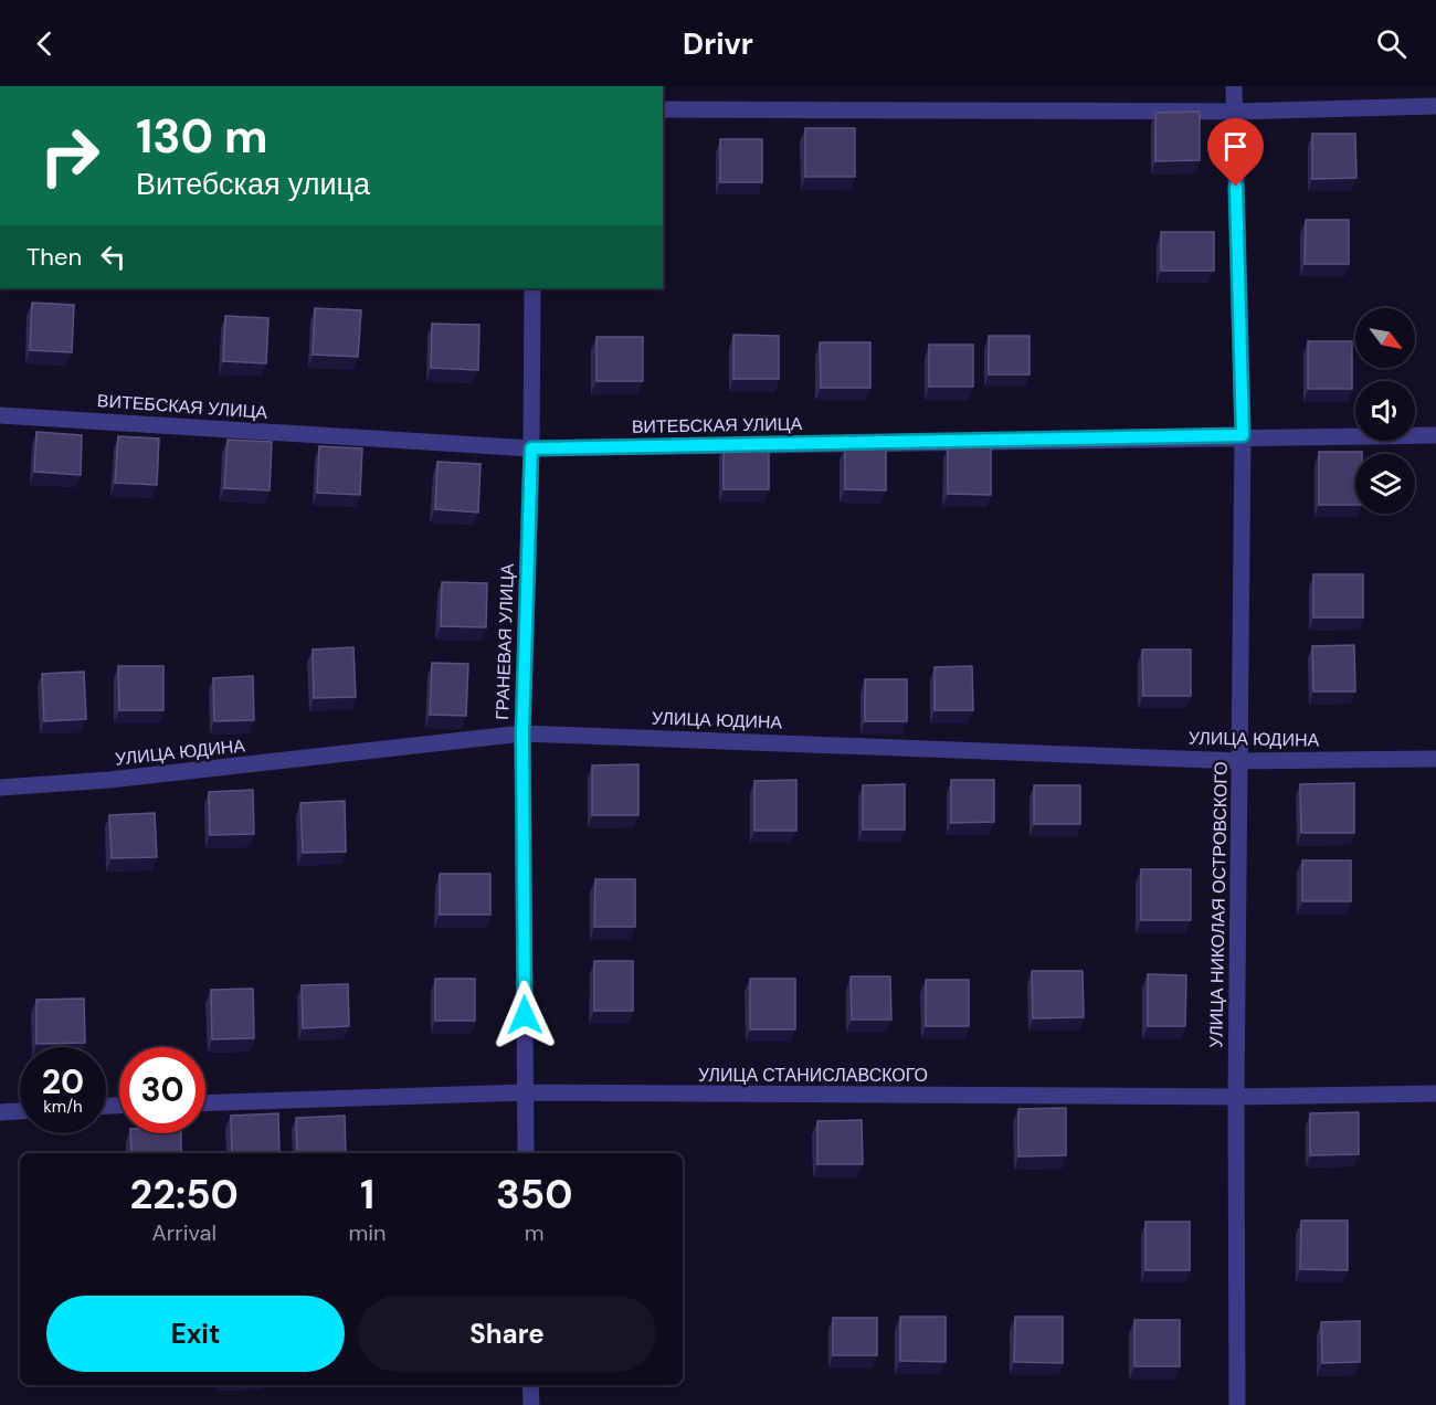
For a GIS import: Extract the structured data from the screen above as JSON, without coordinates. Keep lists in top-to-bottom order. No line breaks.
{"streets":{"street":["ВИТЕБСКАЯ УЛИЦА","ГРАНЕВАЯ УЛИЦА","УЛИЦА ЮДИНА","УЛИЦА НИКОЛАЯ ОСТРОВСКОГО","УЛИЦА СТАНИСЛАВСКОГО"]},"crossings":[["ВИТЕБСКАЯ УЛИЦА","ГРАНЕВАЯ УЛИЦА"],["ВИТЕБСКАЯ УЛИЦА","УЛИЦА НИКОЛАЯ ОСТРОВСКОГО"],["ГРАНЕВАЯ УЛИЦА","УЛИЦА ЮДИНА"],["ГРАНЕВАЯ УЛИЦА","УЛИЦА СТАНИСЛАВСКОГО"],["УЛИЦА ЮДИНА","УЛИЦА НИКОЛАЯ ОСТРОВСКОГО"],["УЛИЦА НИКОЛАЯ ОСТРОВСКОГО","УЛИЦА СТАНИСЛАВСКОГО"]],"north":"bottom right","page":{"header":"Drivr","turn":["130 m","Витебская улица"],"then":"Then","speed":"20 km/h","limit":"30","eta":["22:50","Arrival","1","min","350","m"],"buttons":["Exit","Share"]}}
